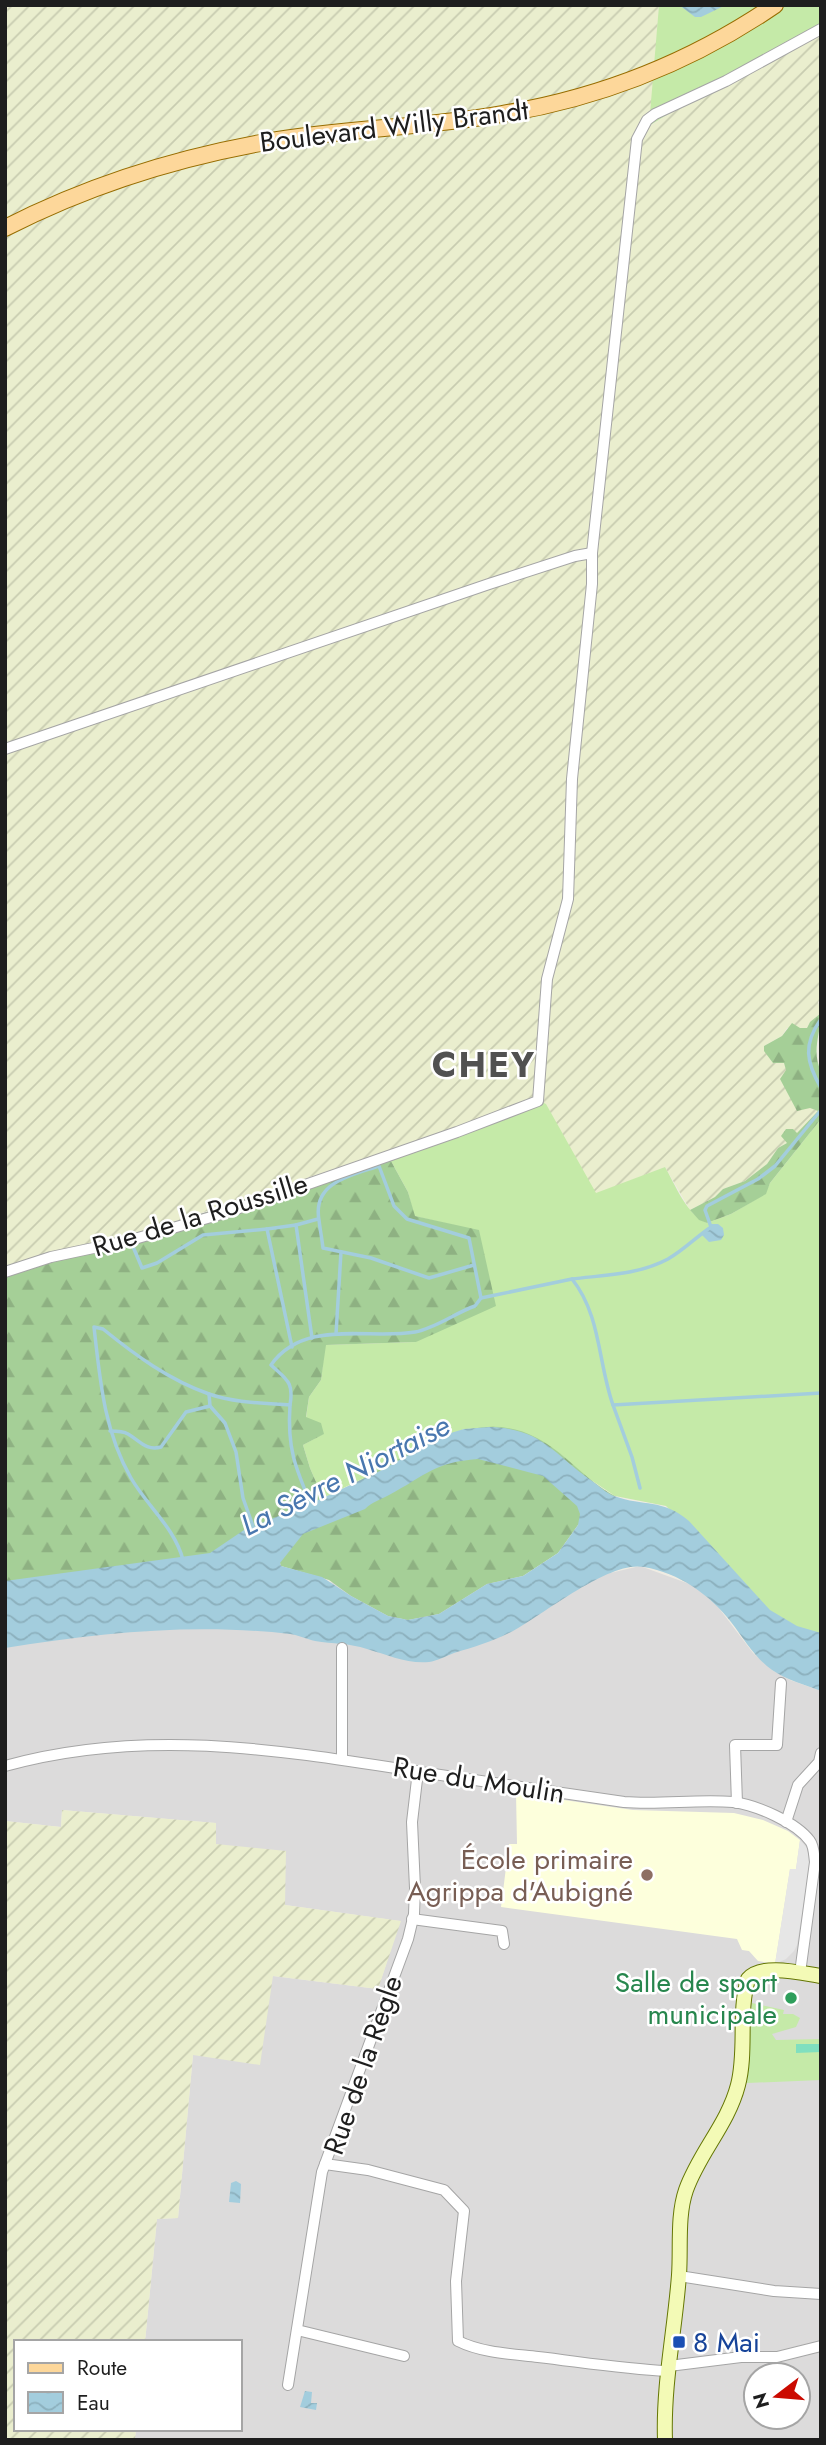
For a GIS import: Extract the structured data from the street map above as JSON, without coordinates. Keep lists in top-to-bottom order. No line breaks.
{"streets":{"main road":["Boulevard Willy Brandt"],"street":["Rue de la Roussille","Rue du Moulin","Rue de la Règle"]},"crossings":[["Rue du Moulin","Rue de la Règle"]],"districts":["CHEY"],"water":["La Sèvre Niortaise"],"places":{"other":["École primaire Agrippa d'Aubigné","Salle de sport municipale"],"transit":["8 Mai"]},"legend":["Route","Eau"],"north":"left"}
